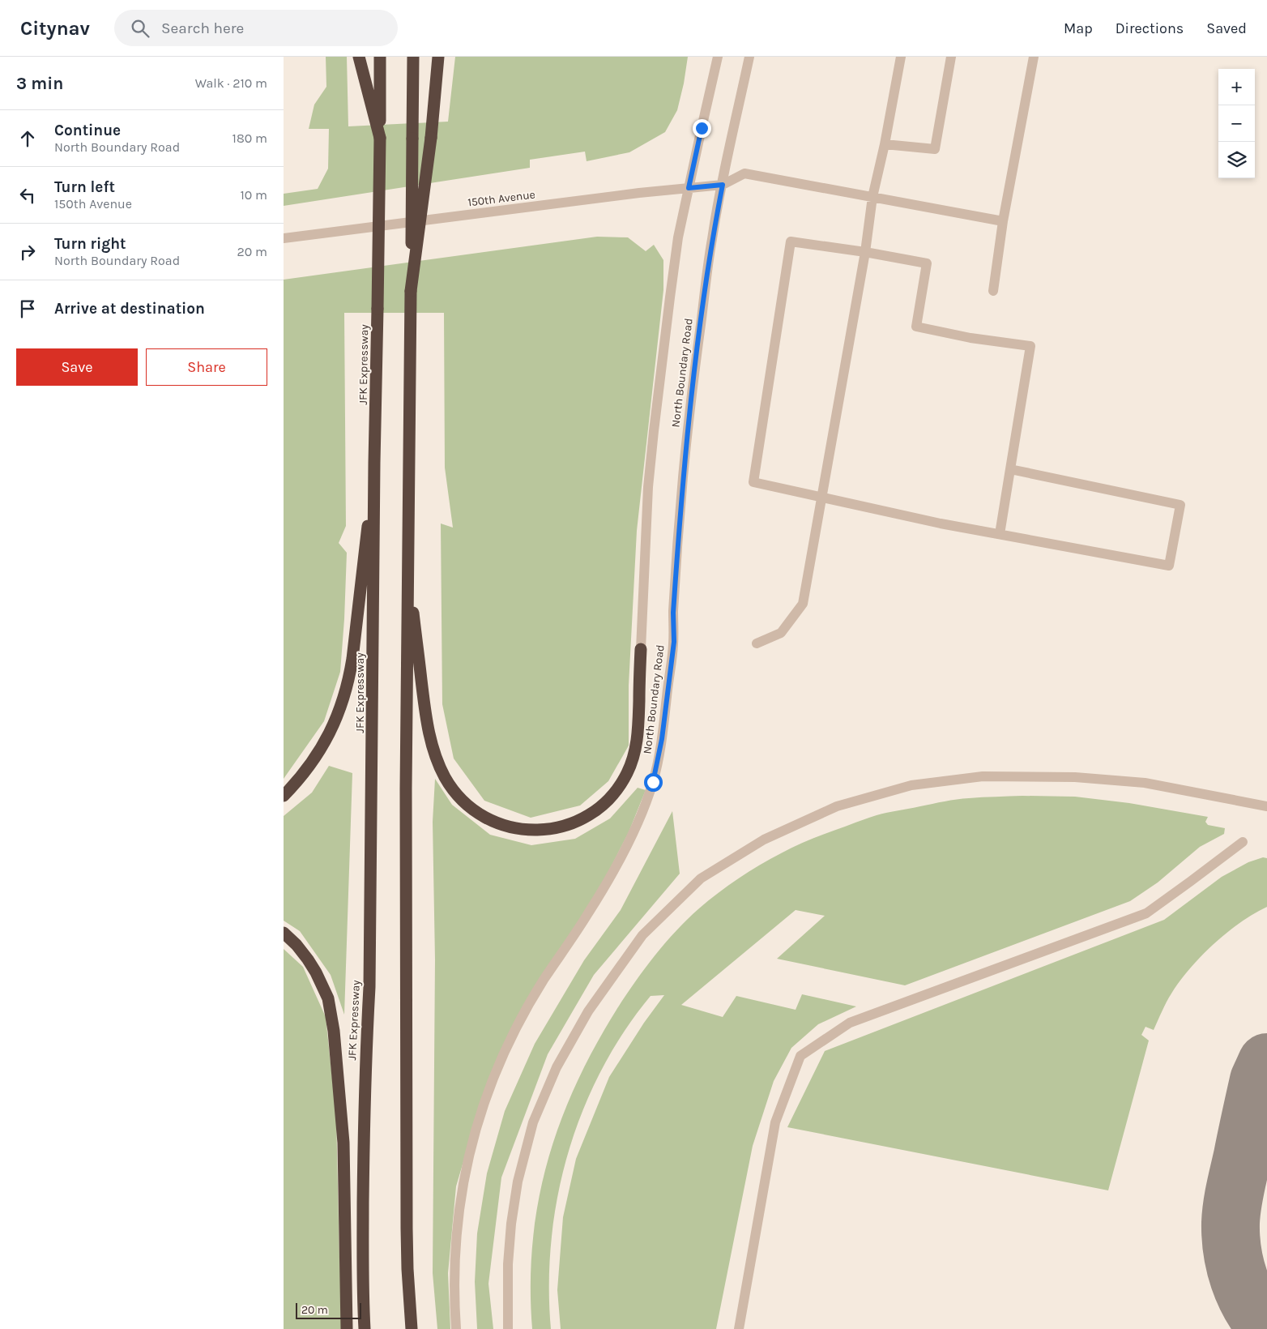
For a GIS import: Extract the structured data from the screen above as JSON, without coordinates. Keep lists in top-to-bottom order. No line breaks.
{"streets":{"highway":["JFK Expressway"],"street":["150th Avenue","North Boundary Road"]},"crossings":[["150th Avenue","North Boundary Road"]],"scale_bar":"20 m","page":{"header":"Citynav","search":"Search here","nav":["Map","Directions","Saved"],"heading":["3 min","Walk · 210 m"],"map_buttons":["+","−"],"list":[["Continue","North Boundary Road","180 m"],["Turn left","150th Avenue","10 m"],["Turn right","North Boundary Road","20 m"],"Arrive at destination"],"buttons":["Save","Share"],"scale":"20 m"}}
